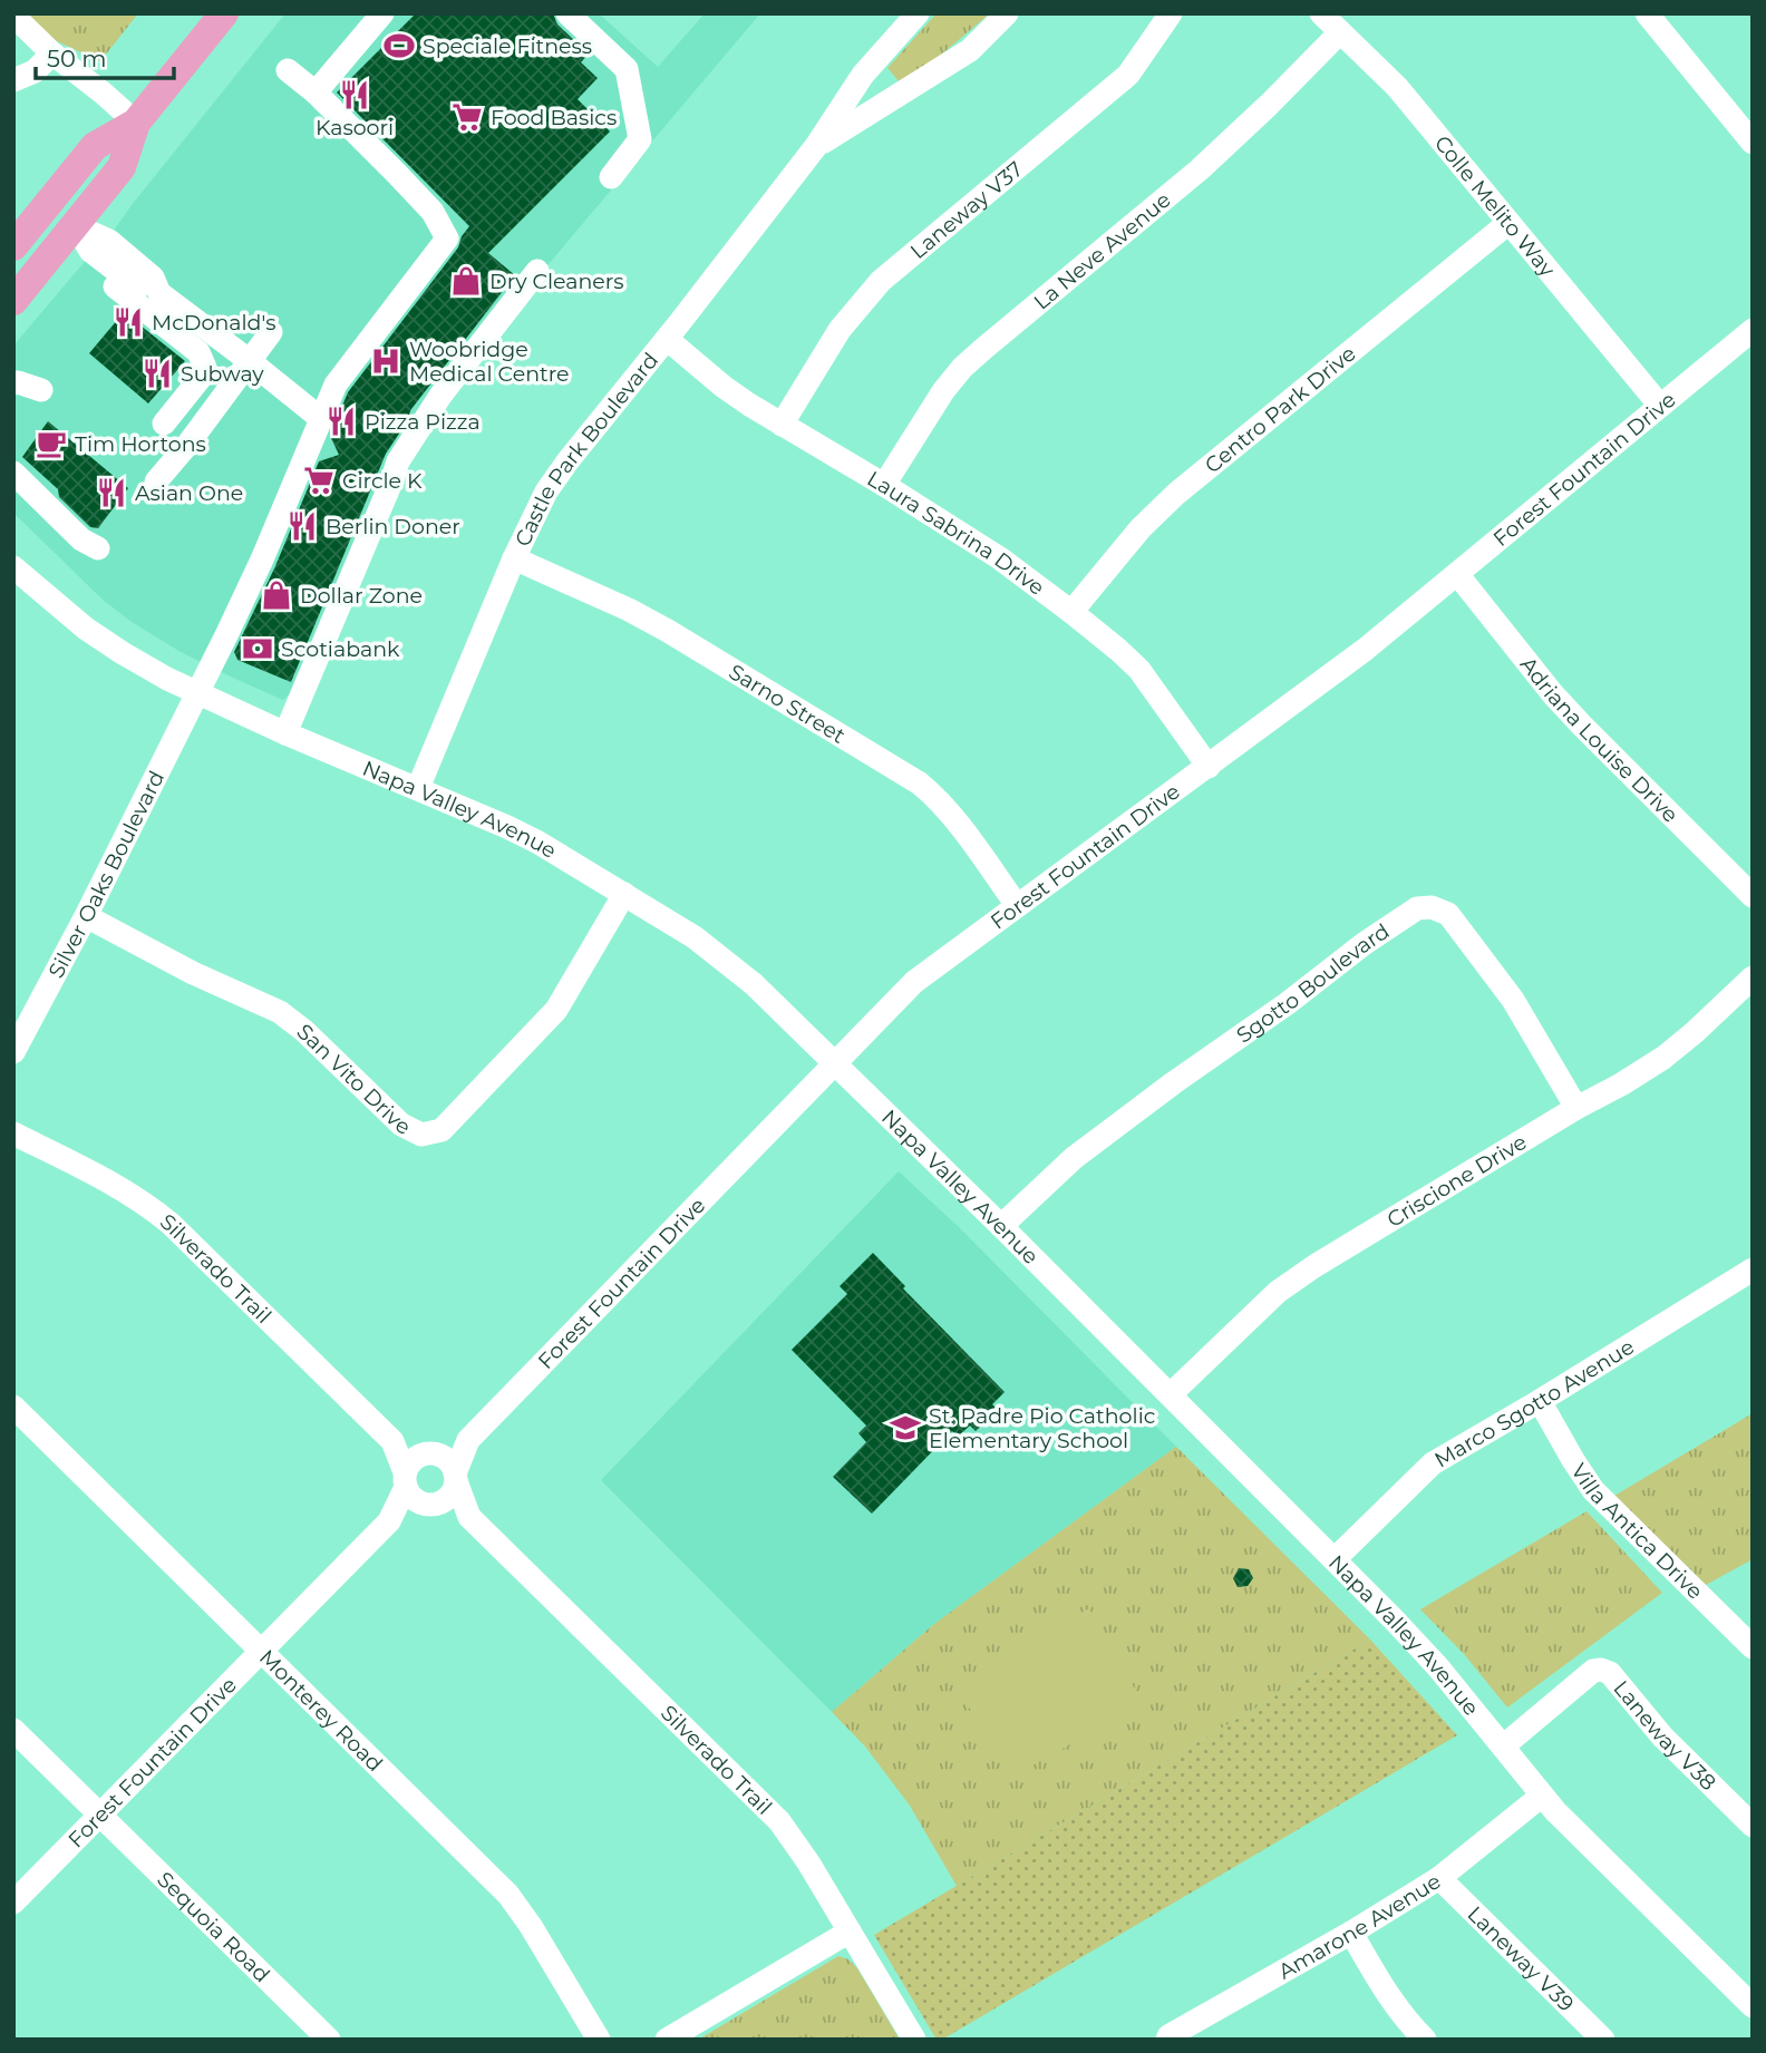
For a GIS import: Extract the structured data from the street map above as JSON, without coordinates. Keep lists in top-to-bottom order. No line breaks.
{"streets":{"street":["Colle Melito Way","Laneway V37","La Neve Avenue","Centro Park Drive","Castle Park Boulevard","Forest Fountain Drive","Laura Sabrina Drive","Sarno Street","Adriana Louise Drive","Napa Valley Avenue","Silver Oaks Boulevard","Sgotto Boulevard","San Vito Drive","Criscione Drive","Silverado Trail","Marco Sgotto Avenue","Villa Antica Drive","Monterey Road","Laneway V38","Amarone Avenue","Sequoia Road","Laneway V39"]},"crossings":[["Colle Melito Way","La Neve Avenue"],["Colle Melito Way","Centro Park Drive"],["Colle Melito Way","Forest Fountain Drive"],["Laneway V37","Laura Sabrina Drive"],["La Neve Avenue","Laura Sabrina Drive"],["Centro Park Drive","Laura Sabrina Drive"],["Castle Park Boulevard","Laura Sabrina Drive"],["Castle Park Boulevard","Sarno Street"],["Castle Park Boulevard","Napa Valley Avenue"],["Forest Fountain Drive","Laura Sabrina Drive"],["Forest Fountain Drive","Sarno Street"],["Forest Fountain Drive","Adriana Louise Drive"],["Forest Fountain Drive","Napa Valley Avenue"],["Forest Fountain Drive","Silverado Trail"],["Forest Fountain Drive","Monterey Road"],["Forest Fountain Drive","Sequoia Road"],["Napa Valley Avenue","Silver Oaks Boulevard"],["Napa Valley Avenue","Sgotto Boulevard"],["Napa Valley Avenue","San Vito Drive"],["Napa Valley Avenue","Criscione Drive"],["Napa Valley Avenue","Marco Sgotto Avenue"],["Napa Valley Avenue","Laneway V38"],["Napa Valley Avenue","Amarone Avenue"],["Silver Oaks Boulevard","San Vito Drive"],["Sgotto Boulevard","Criscione Drive"],["Marco Sgotto Avenue","Villa Antica Drive"],["Amarone Avenue","Laneway V39"]],"places":{"sports":["Speciale Fitness"],"restaurant":["Kasoori","McDonald's","Subway","Pizza Pizza","Asian One","Berlin Doner"],"supermarket":["Food Basics","Circle K"],"shop":["Dry Cleaners","Dollar Zone"],"hospital":["Woobridge Medical Centre"],"cafe":["Tim Hortons"],"bank":["Scotiabank"],"school or university":["St. Padre Pio Catholic Elementary School"]},"scale_bar":"50 m"}
